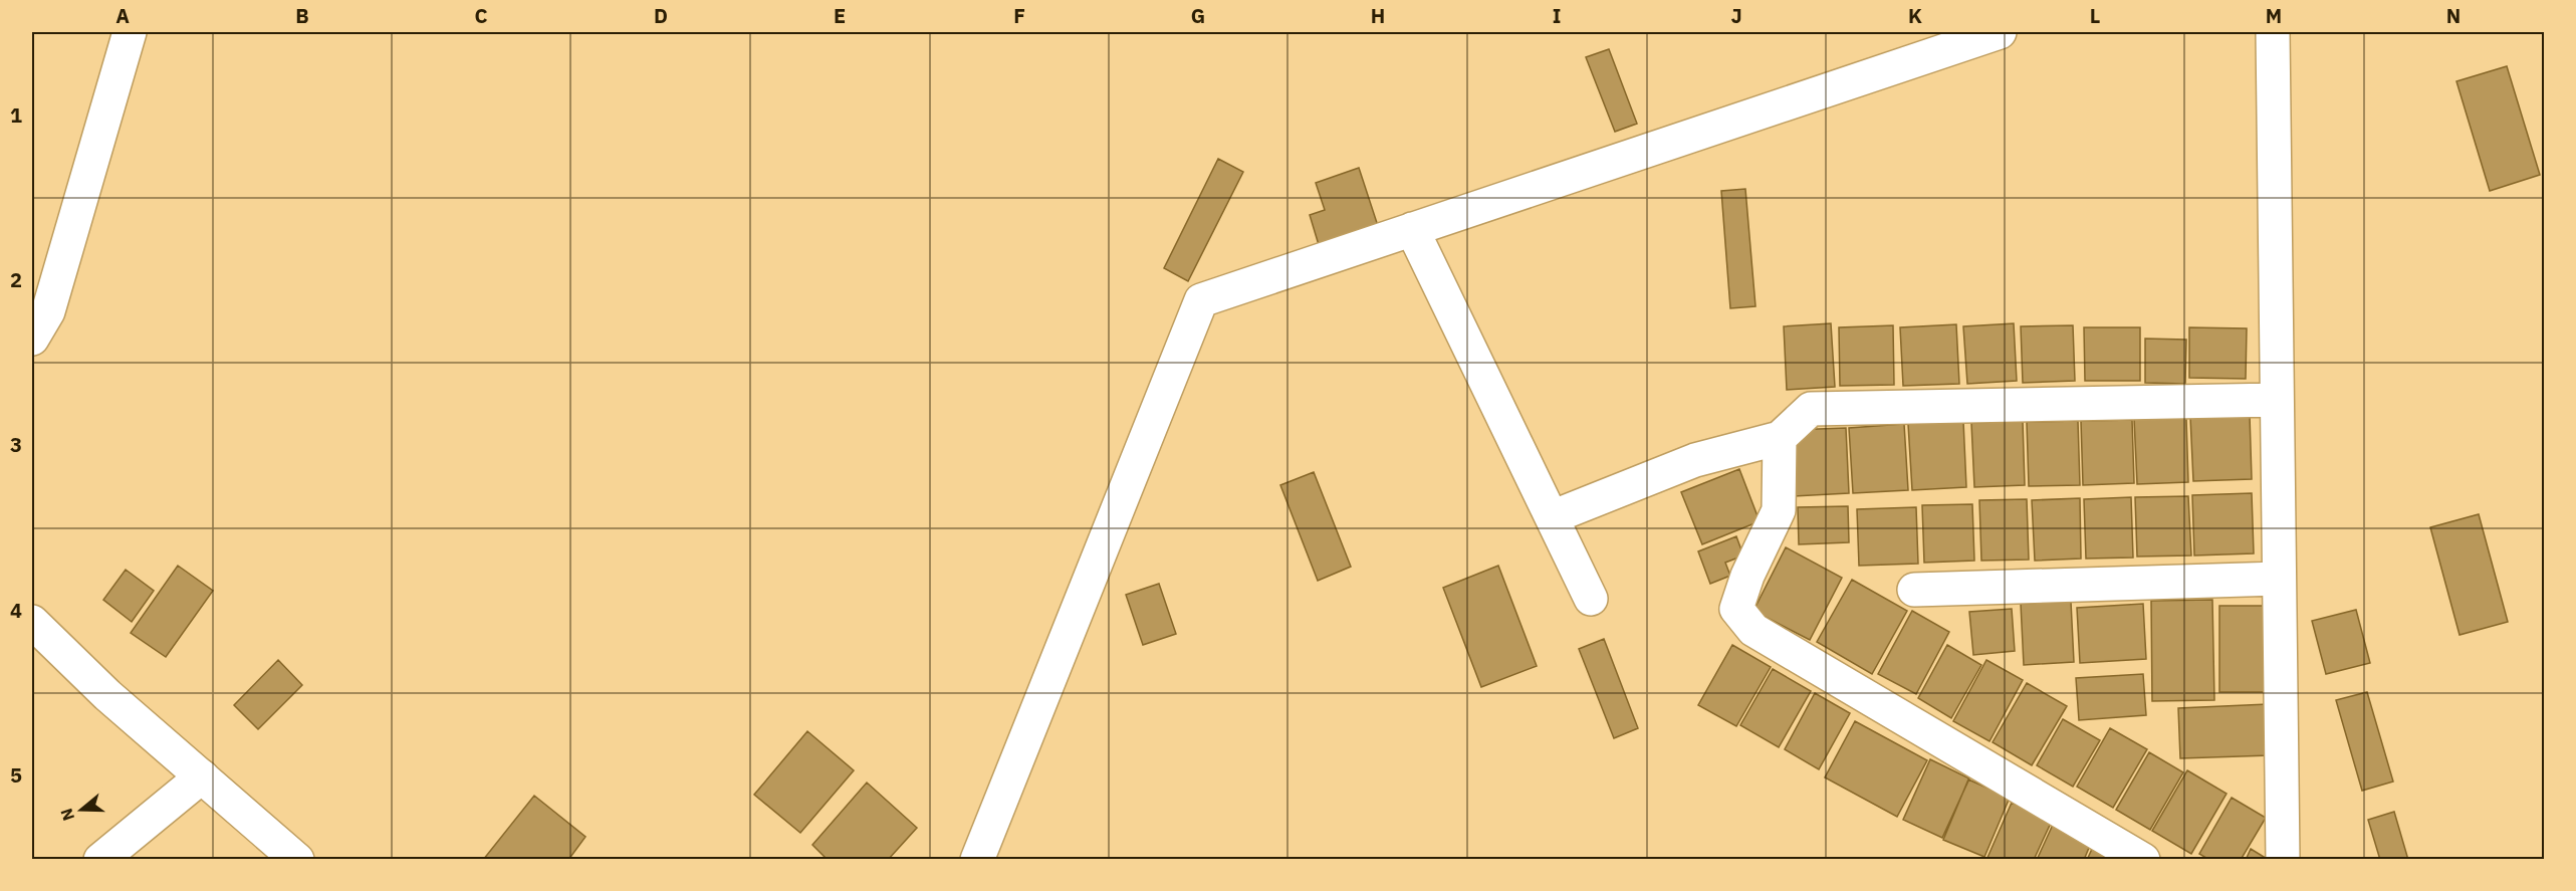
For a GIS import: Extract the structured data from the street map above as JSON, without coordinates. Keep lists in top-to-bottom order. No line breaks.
{"north":"left","grid":{"columns":["A","B","C","D","E","F","G","H","I","J","K","L","M","N"],"rows":["1","2","3","4","5"]}}
